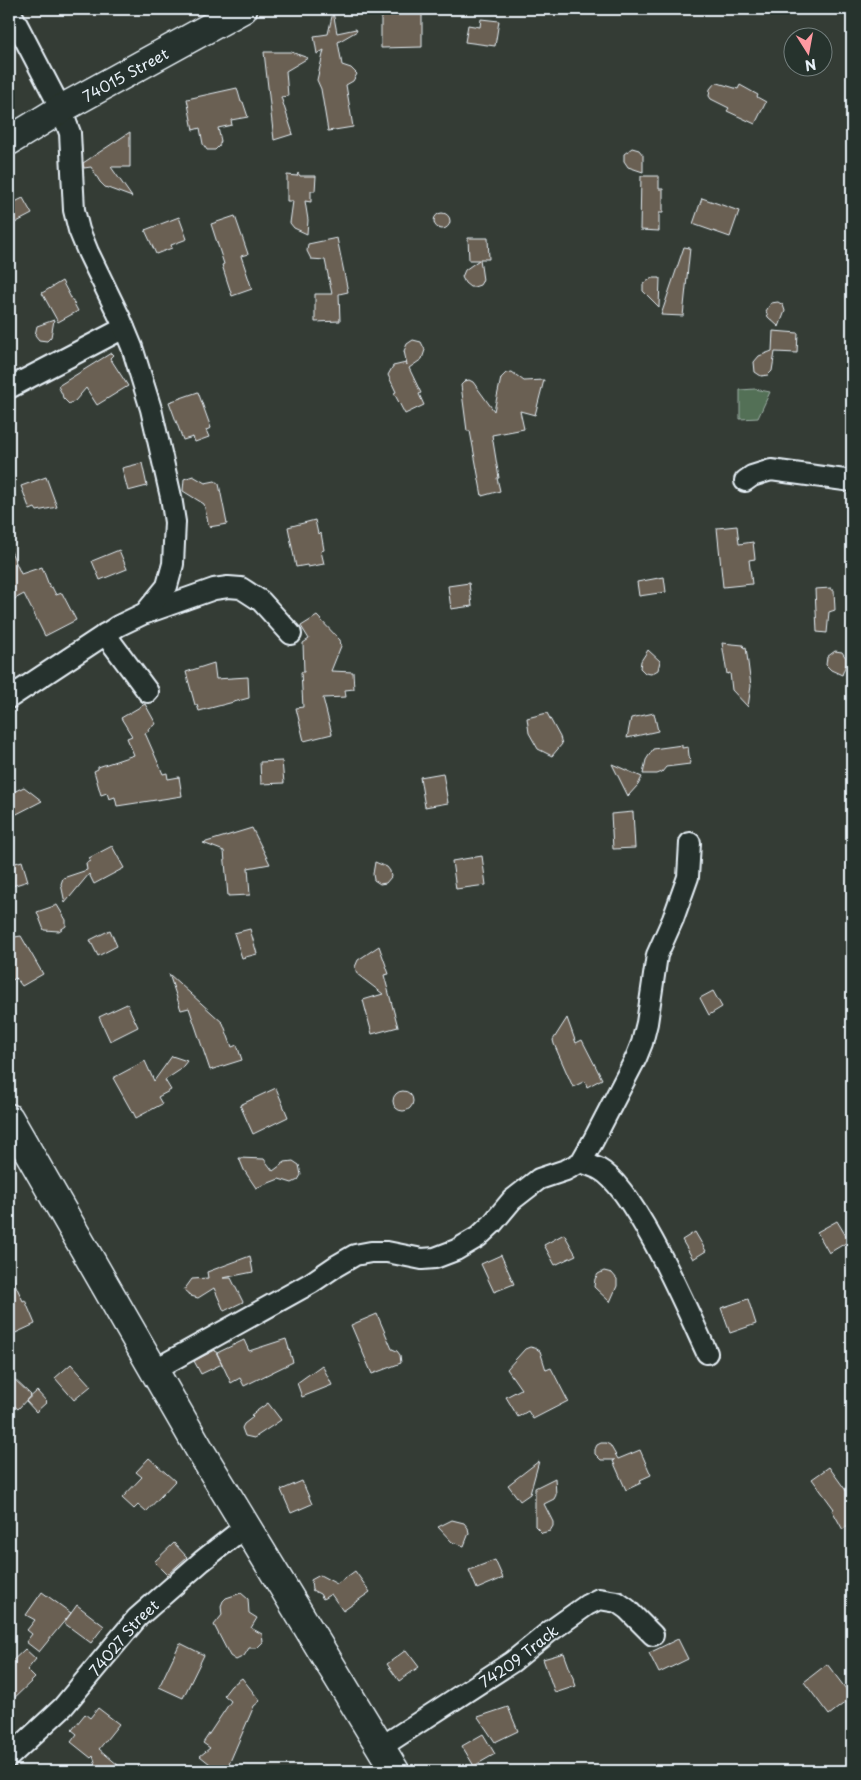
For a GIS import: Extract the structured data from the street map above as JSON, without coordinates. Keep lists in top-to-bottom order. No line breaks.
{"streets":{"street":["74015 Street","74027 Street","74209 Track"]},"north":"bottom"}
